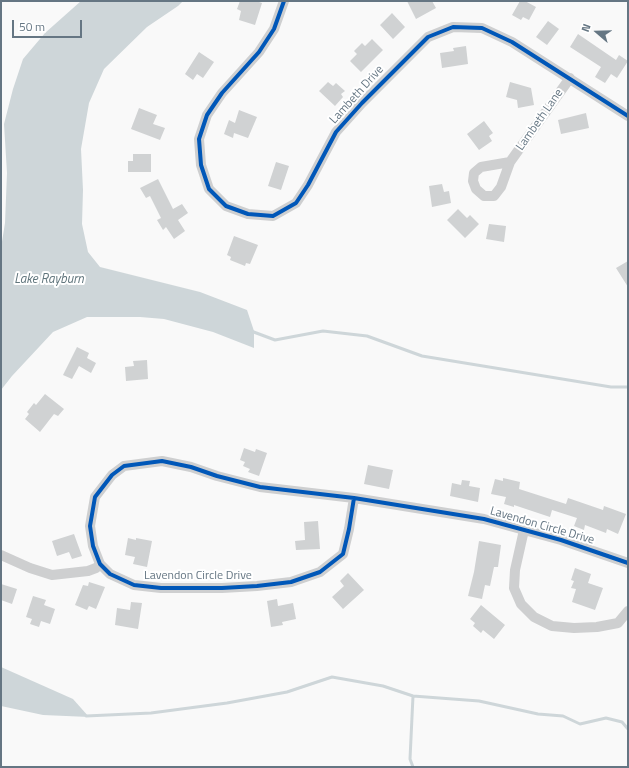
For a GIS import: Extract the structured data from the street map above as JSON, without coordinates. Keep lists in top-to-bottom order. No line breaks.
{"streets":{"street":["Lambeth Drive","Lambeth Lane","Lavendon Circle Drive"]},"crossings":[["Lambeth Drive","Lambeth Lane"]],"water":["Lake Rayburn"],"scale_bar":"50 m","north":"left"}
